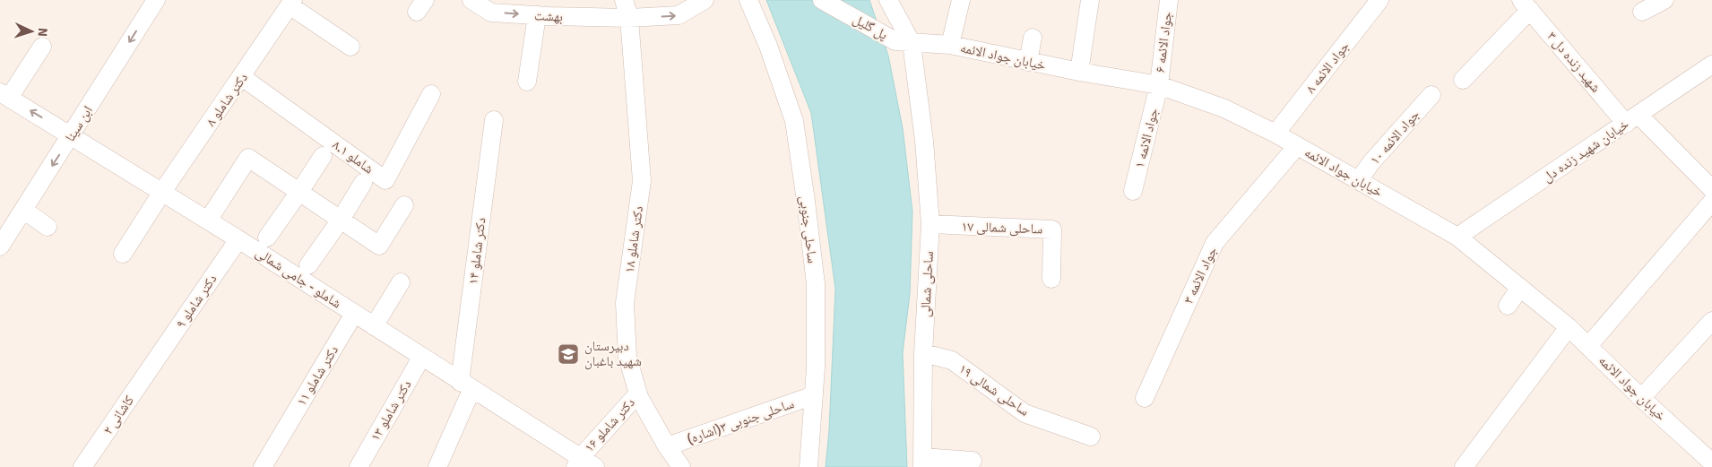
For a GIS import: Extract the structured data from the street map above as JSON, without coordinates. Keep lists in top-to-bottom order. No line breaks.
{"streets":{"street":["بهشت","پل گلیل","جواد الائمه ۶","خیابان جواد الائمه","شهید زنده دل ۳","جواد الائمه ۸","دکتر شاملو ۸","ابن سینا","جواد الائمه ۱۰","جواد الائمه ۱","خیابان شهید زنده دل","شاملو ۸.۱","ساحلی شمالی ۱۷","ساحلی جنوبی","دکتر شاملو ۱۸","دکتر شاملو ۱۴","جواد الائمه ۳","شاملو - جامی شمالی","ساحلی شمالی","دکتر شاملو ۹","دکتر شاملو ۱۱","ساحلی شمالی ۱۹","دکتر شاملو ۱۳","کاشانی ۲","ساحلی جنوبی ۳(اشاره)","دکتر شاملو ۱۶"]},"crossings":[["بهشت","دکتر شاملو ۱۸"],["پل گلیل","خیابان جواد الائمه"],["پل گلیل","ساحلی شمالی"],["جواد الائمه ۶","خیابان جواد الائمه"],["جواد الائمه ۶","جواد الائمه ۱"],["خیابان جواد الائمه","جواد الائمه ۸"],["خیابان جواد الائمه","جواد الائمه ۱۰"],["خیابان جواد الائمه","جواد الائمه ۱"],["خیابان جواد الائمه","خیابان شهید زنده دل"],["خیابان جواد الائمه","جواد الائمه ۳"],["خیابان جواد الائمه","ساحلی شمالی"],["شهید زنده دل ۳","خیابان شهید زنده دل"],["دکتر شاملو ۸","شاملو ۸.۱"],["دکتر شاملو ۸","شاملو - جامی شمالی"],["ابن سینا","شاملو - جامی شمالی"],["ساحلی شمالی ۱۷","ساحلی شمالی"],["ساحلی جنوبی","ساحلی جنوبی ۳(اشاره)"],["دکتر شاملو ۱۸","ساحلی جنوبی ۳(اشاره)"],["دکتر شاملو ۱۸","دکتر شاملو ۱۶"],["دکتر شاملو ۱۴","شاملو - جامی شمالی"],["شاملو - جامی شمالی","دکتر شاملو ۹"],["شاملو - جامی شمالی","دکتر شاملو ۱۱"],["شاملو - جامی شمالی","دکتر شاملو ۱۳"],["شاملو - جامی شمالی","دکتر شاملو ۱۶"],["ساحلی شمالی","ساحلی شمالی ۱۹"],["دکتر شاملو ۹","کاشانی ۲"]],"one_way":["بهشت","ابن سینا"],"places":{"school or university":["دبیرستان شهید باغبان"]},"north":"right"}
